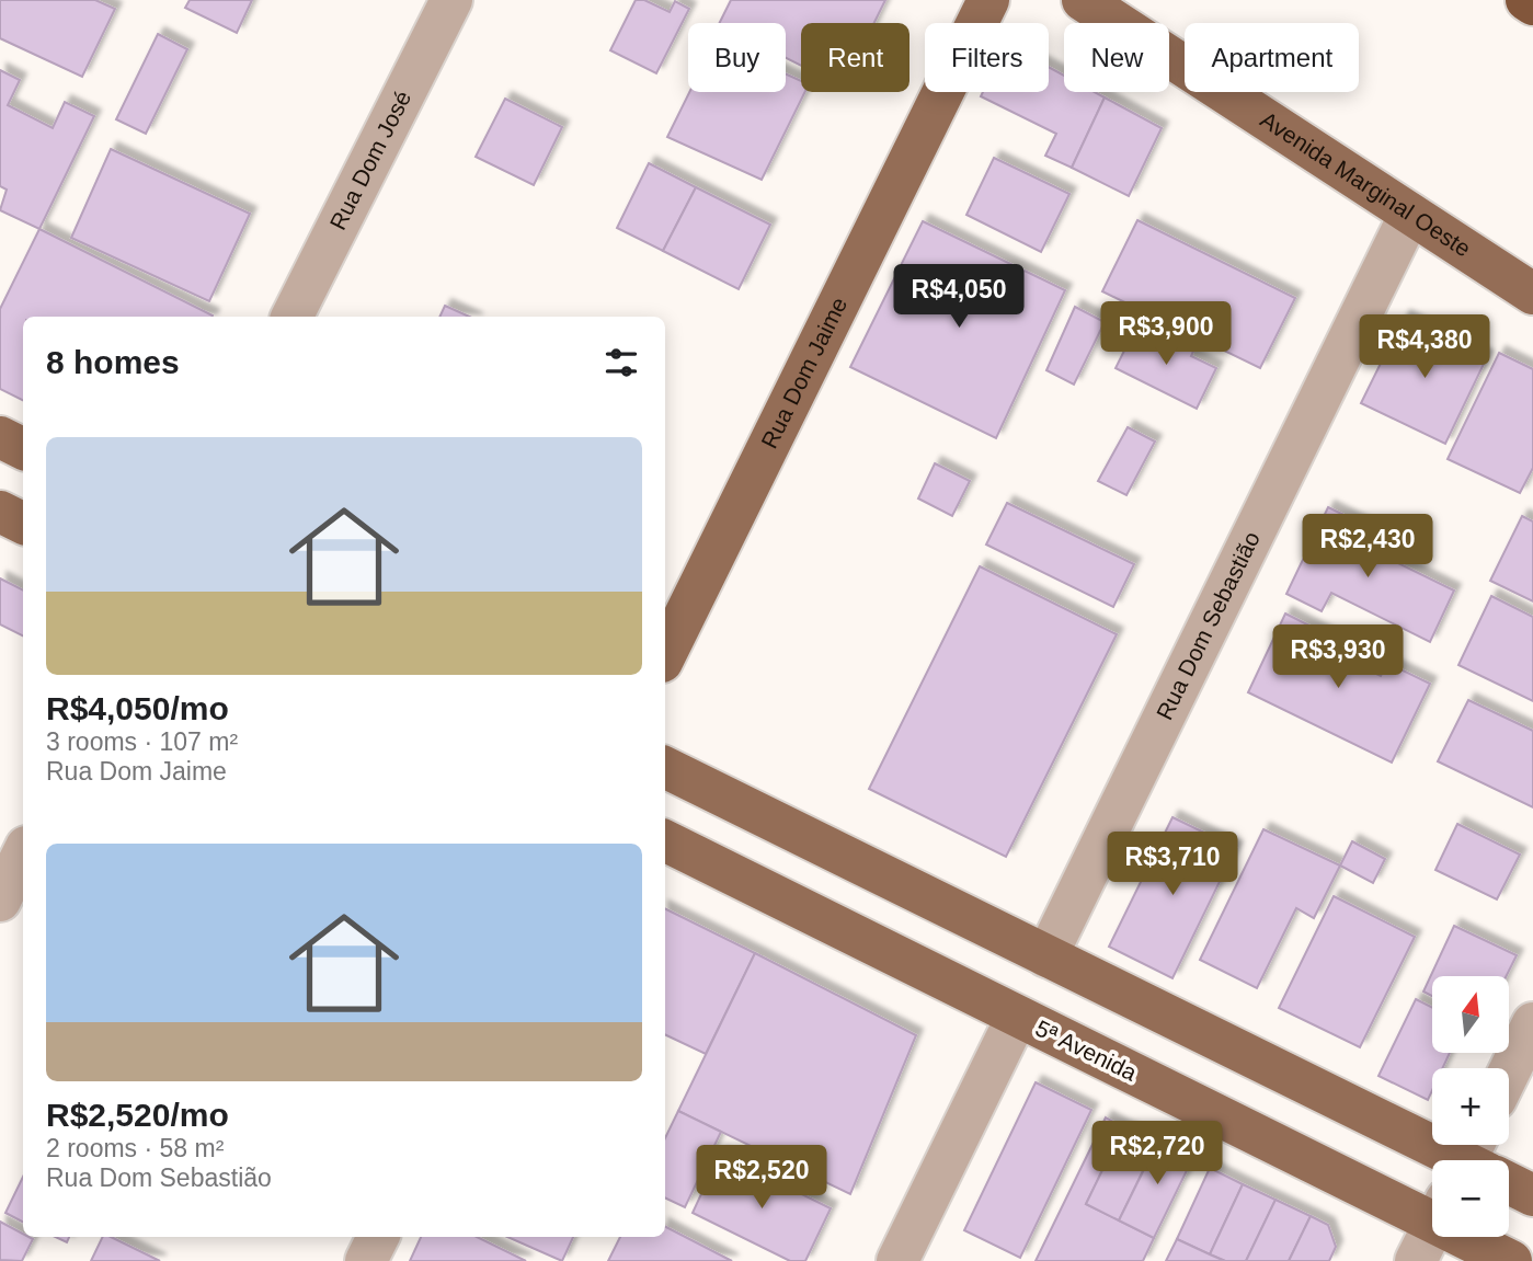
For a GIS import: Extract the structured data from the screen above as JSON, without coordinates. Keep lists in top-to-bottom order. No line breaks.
{"streets":{"main road":["Avenida Marginal Oeste","Rua Dom Jaime","5ª Avenida"],"street":["Rua Dom José","Rua Dom Sebastião"]},"crossings":[["Avenida Marginal Oeste","Rua Dom Sebastião"]],"north":"top","page":{"chip":["Buy","Rent","Filters","New","Apartment"],"price":["R$4,050","R$3,900","R$4,380","R$2,430","R$3,930","R$3,710","R$2,720","R$2,520"],"heading":"8 homes","list":[{"name":"R$4,050/mo","note":"3 rooms · 107 m² · Rua Dom Jaime"},{"name":"R$2,520/mo","note":"2 rooms · 58 m² · Rua Dom Sebastião"}],"map_buttons":["+","−"]}}
